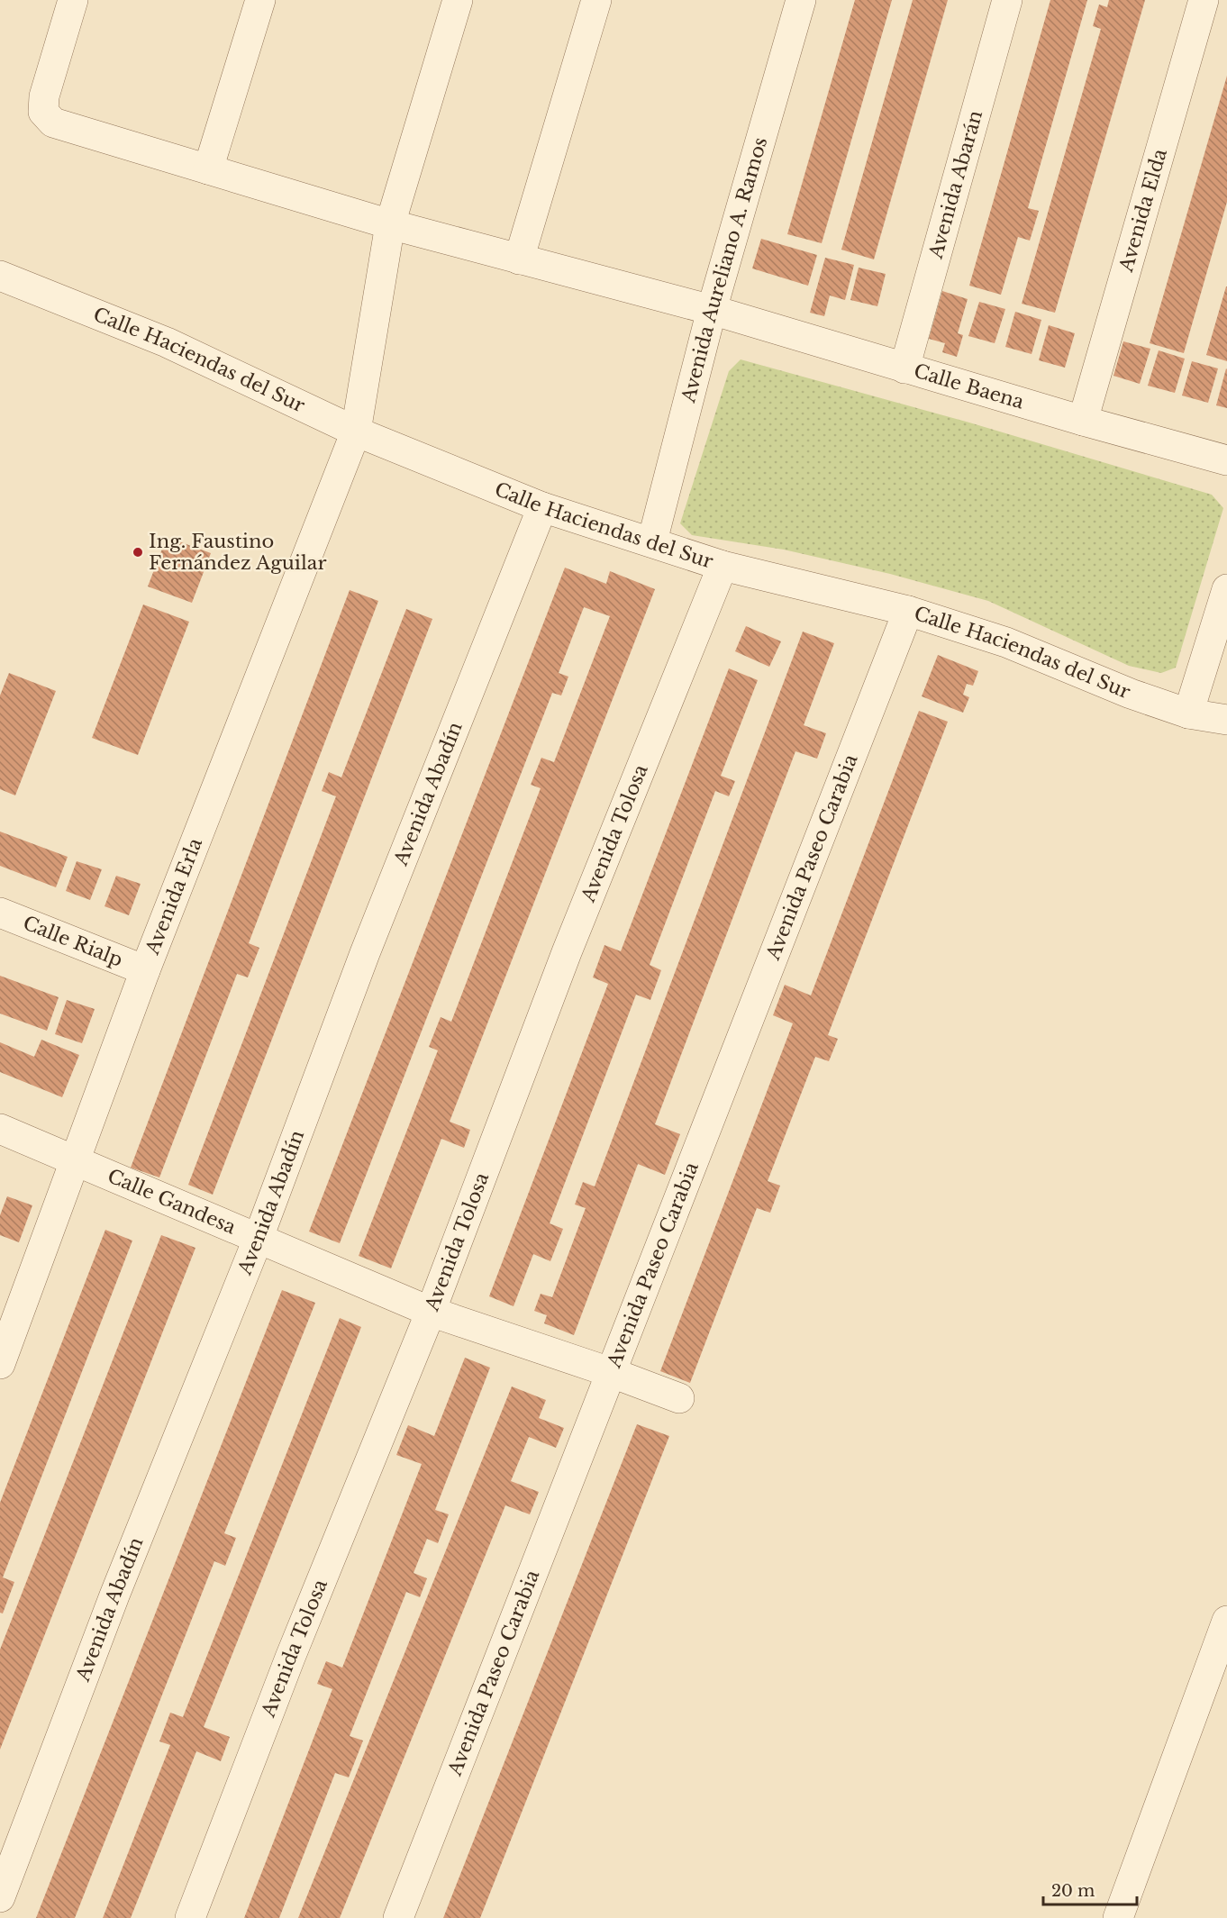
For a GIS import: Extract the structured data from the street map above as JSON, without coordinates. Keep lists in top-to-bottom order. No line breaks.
{"streets":{"street":["Avenida Abarán","Avenida Elda","Avenida Aureliano A. Ramos","Calle Haciendas del Sur","Calle Baena","Avenida Abadín","Avenida Tolosa","Avenida Paseo Carabia","Avenida Erla","Calle Rialp","Calle Gandesa"]},"crossings":[["Avenida Abarán","Calle Baena"],["Avenida Elda","Calle Baena"],["Avenida Aureliano A. Ramos","Calle Haciendas del Sur"],["Avenida Aureliano A. Ramos","Calle Baena"],["Calle Haciendas del Sur","Avenida Abadín"],["Calle Haciendas del Sur","Avenida Tolosa"],["Calle Haciendas del Sur","Avenida Paseo Carabia"],["Calle Haciendas del Sur","Avenida Erla"],["Calle Baena","Avenida Erla"],["Avenida Abadín","Calle Gandesa"],["Avenida Tolosa","Calle Gandesa"],["Avenida Paseo Carabia","Calle Gandesa"],["Avenida Erla","Calle Rialp"],["Avenida Erla","Calle Gandesa"]],"places":["Ing. Faustino Fernández Aguilar"],"scale_bar":"20 m"}
